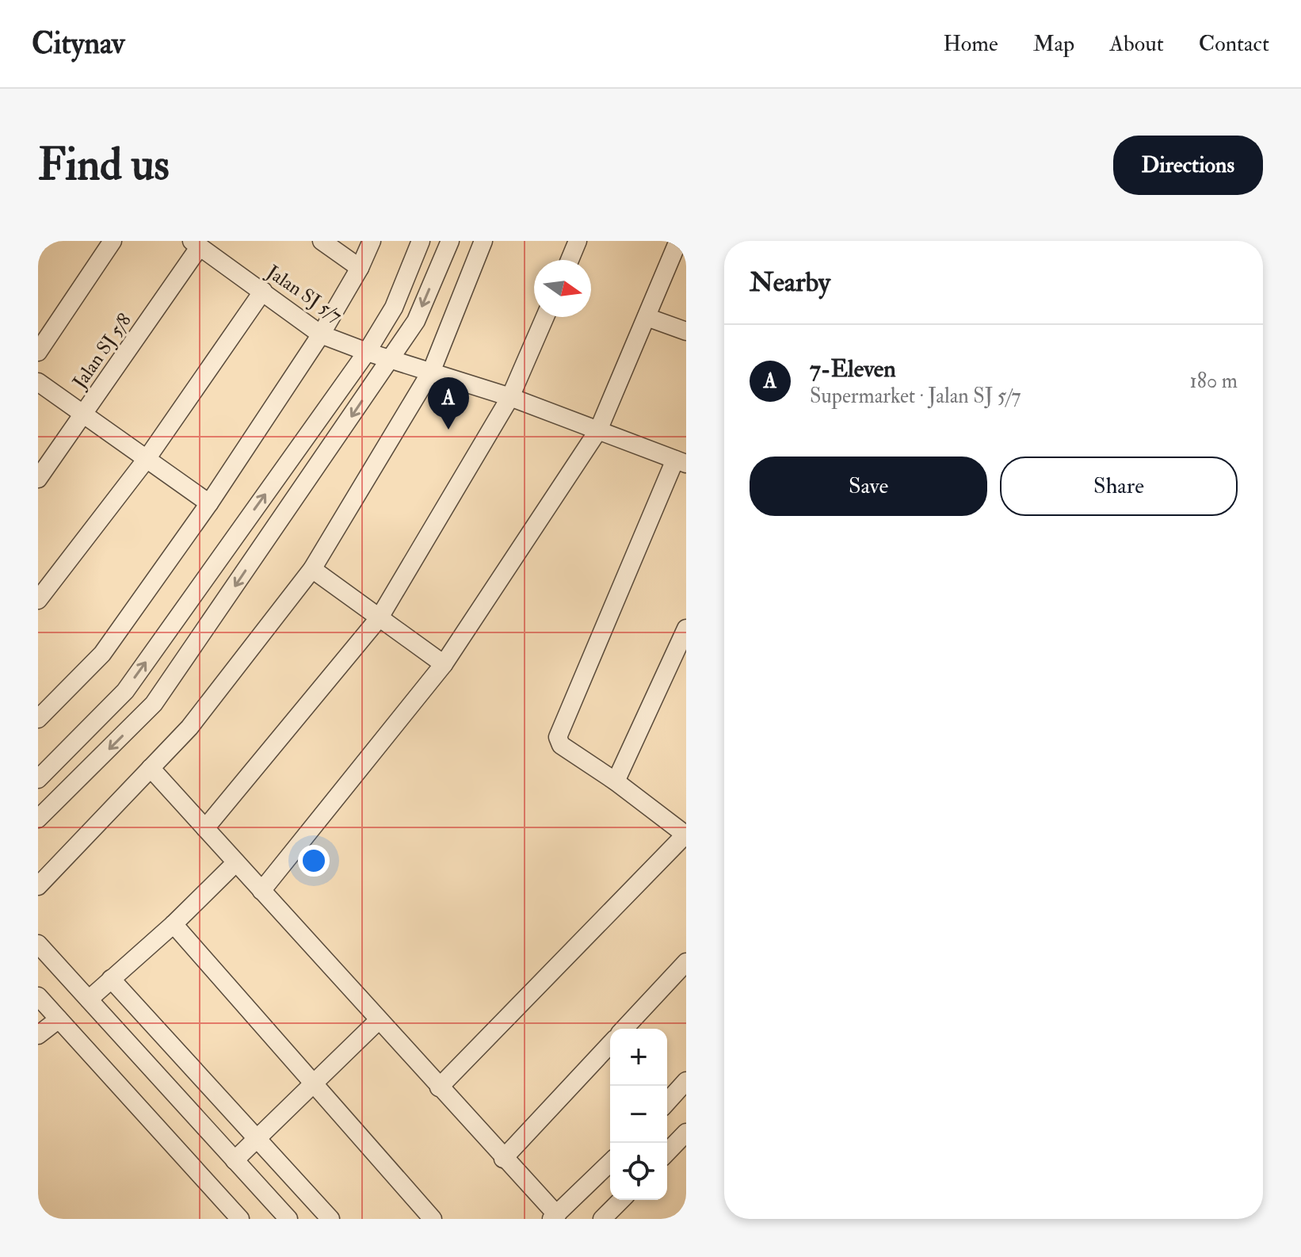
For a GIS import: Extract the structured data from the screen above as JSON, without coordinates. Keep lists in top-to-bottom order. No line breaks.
{"streets":{"street":["Jalan SJ 5/7","Jalan SJ 5/8"]},"crossings":[["Jalan SJ 5/7","Jalan SJ 5/8"]],"north":"right","page":{"header":"Citynav","nav":["Home","Map","About","Contact"],"buttons":["Directions",["Save","Share"]],"title":"Find us","heading":"Nearby","list":[{"mark":"A","name":"7-Eleven","note":"Supermarket · Jalan SJ 5/7","value":"180 m"}],"pins":"A","map_buttons":["+","−"]}}
